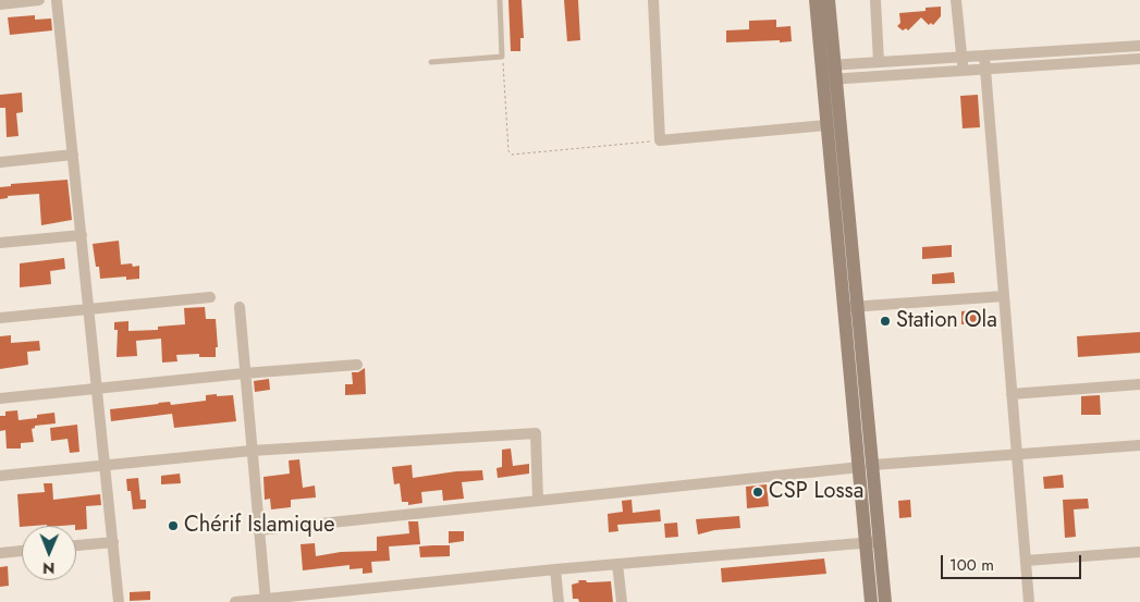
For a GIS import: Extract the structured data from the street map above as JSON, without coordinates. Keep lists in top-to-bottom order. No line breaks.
{"places":["Station Ola","CSP Lossa","Chérif Islamique"],"scale_bar":"100 m","north":"bottom"}
